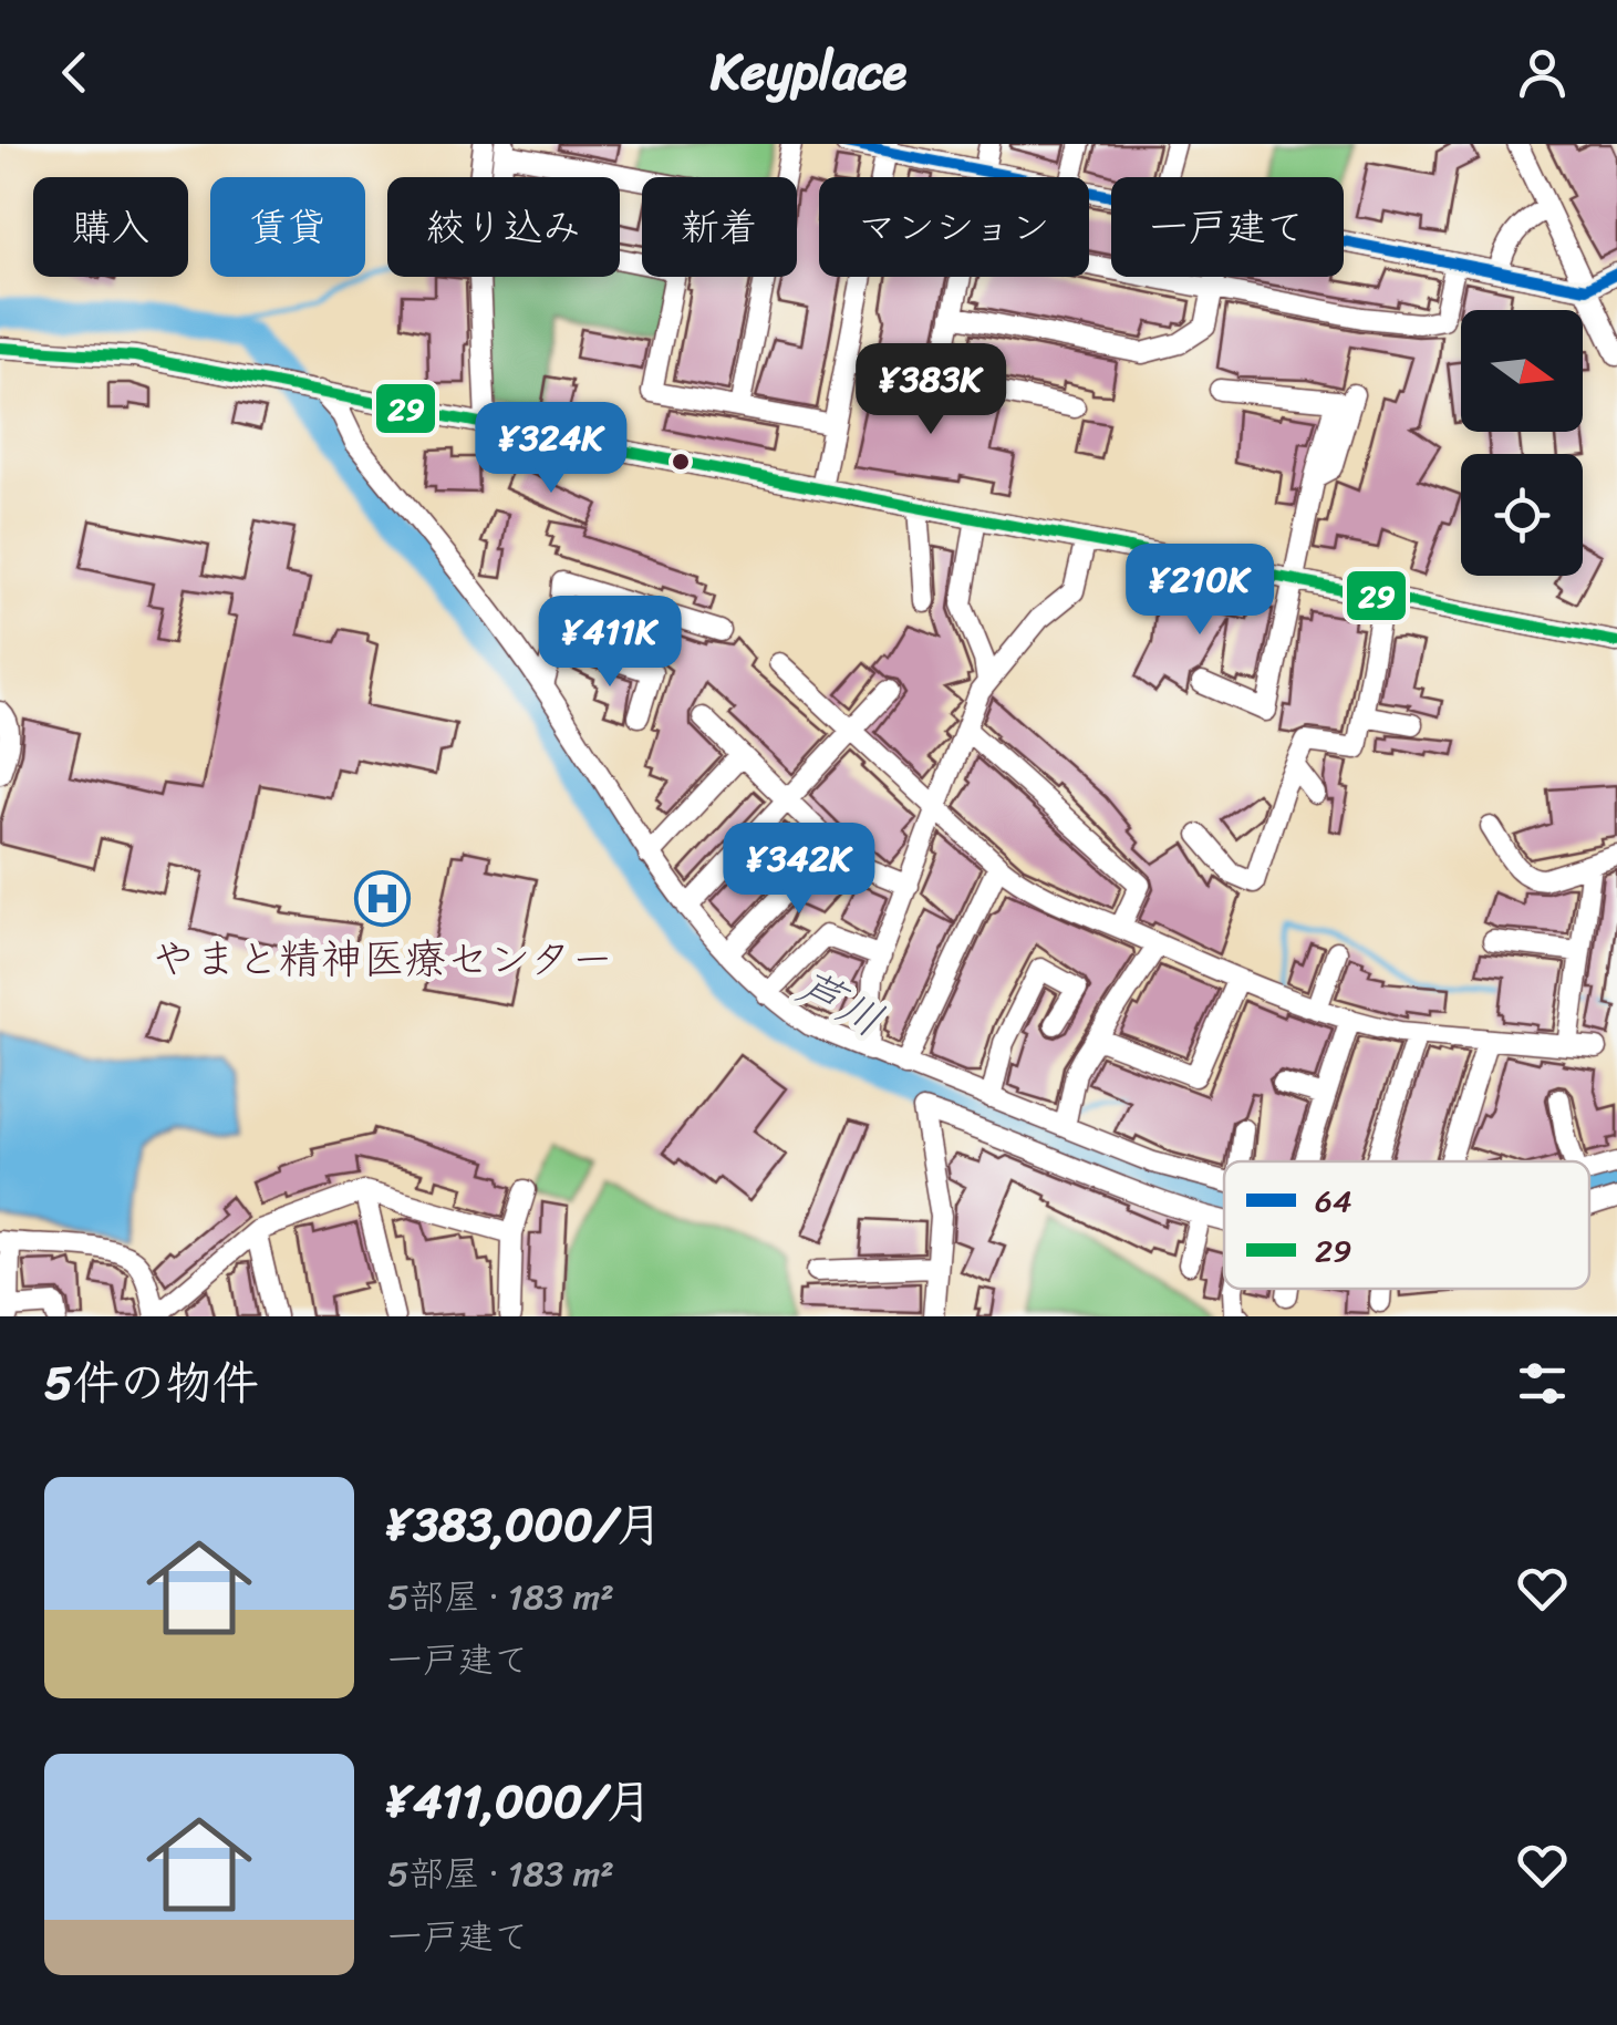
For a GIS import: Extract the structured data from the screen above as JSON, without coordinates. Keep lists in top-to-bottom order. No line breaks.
{"water":["芦川"],"places":{"hospital":["やまと精神医療センター"]},"lines":["transit line 64","transit line 29"],"legend":["64","29"],"north":"right","page":{"header":"Keyplace","chip":["購入","賃貸","絞り込み","新着","マンション","一戸建て"],"price":["¥383K","¥324K","¥210K","¥411K","¥342K"],"heading":"5件の物件","list":[{"name":"¥383,000/月","note":"5部屋 · 183 m² · 一戸建て"},{"name":"¥411,000/月","note":"5部屋 · 183 m² · 一戸建て"}]}}
